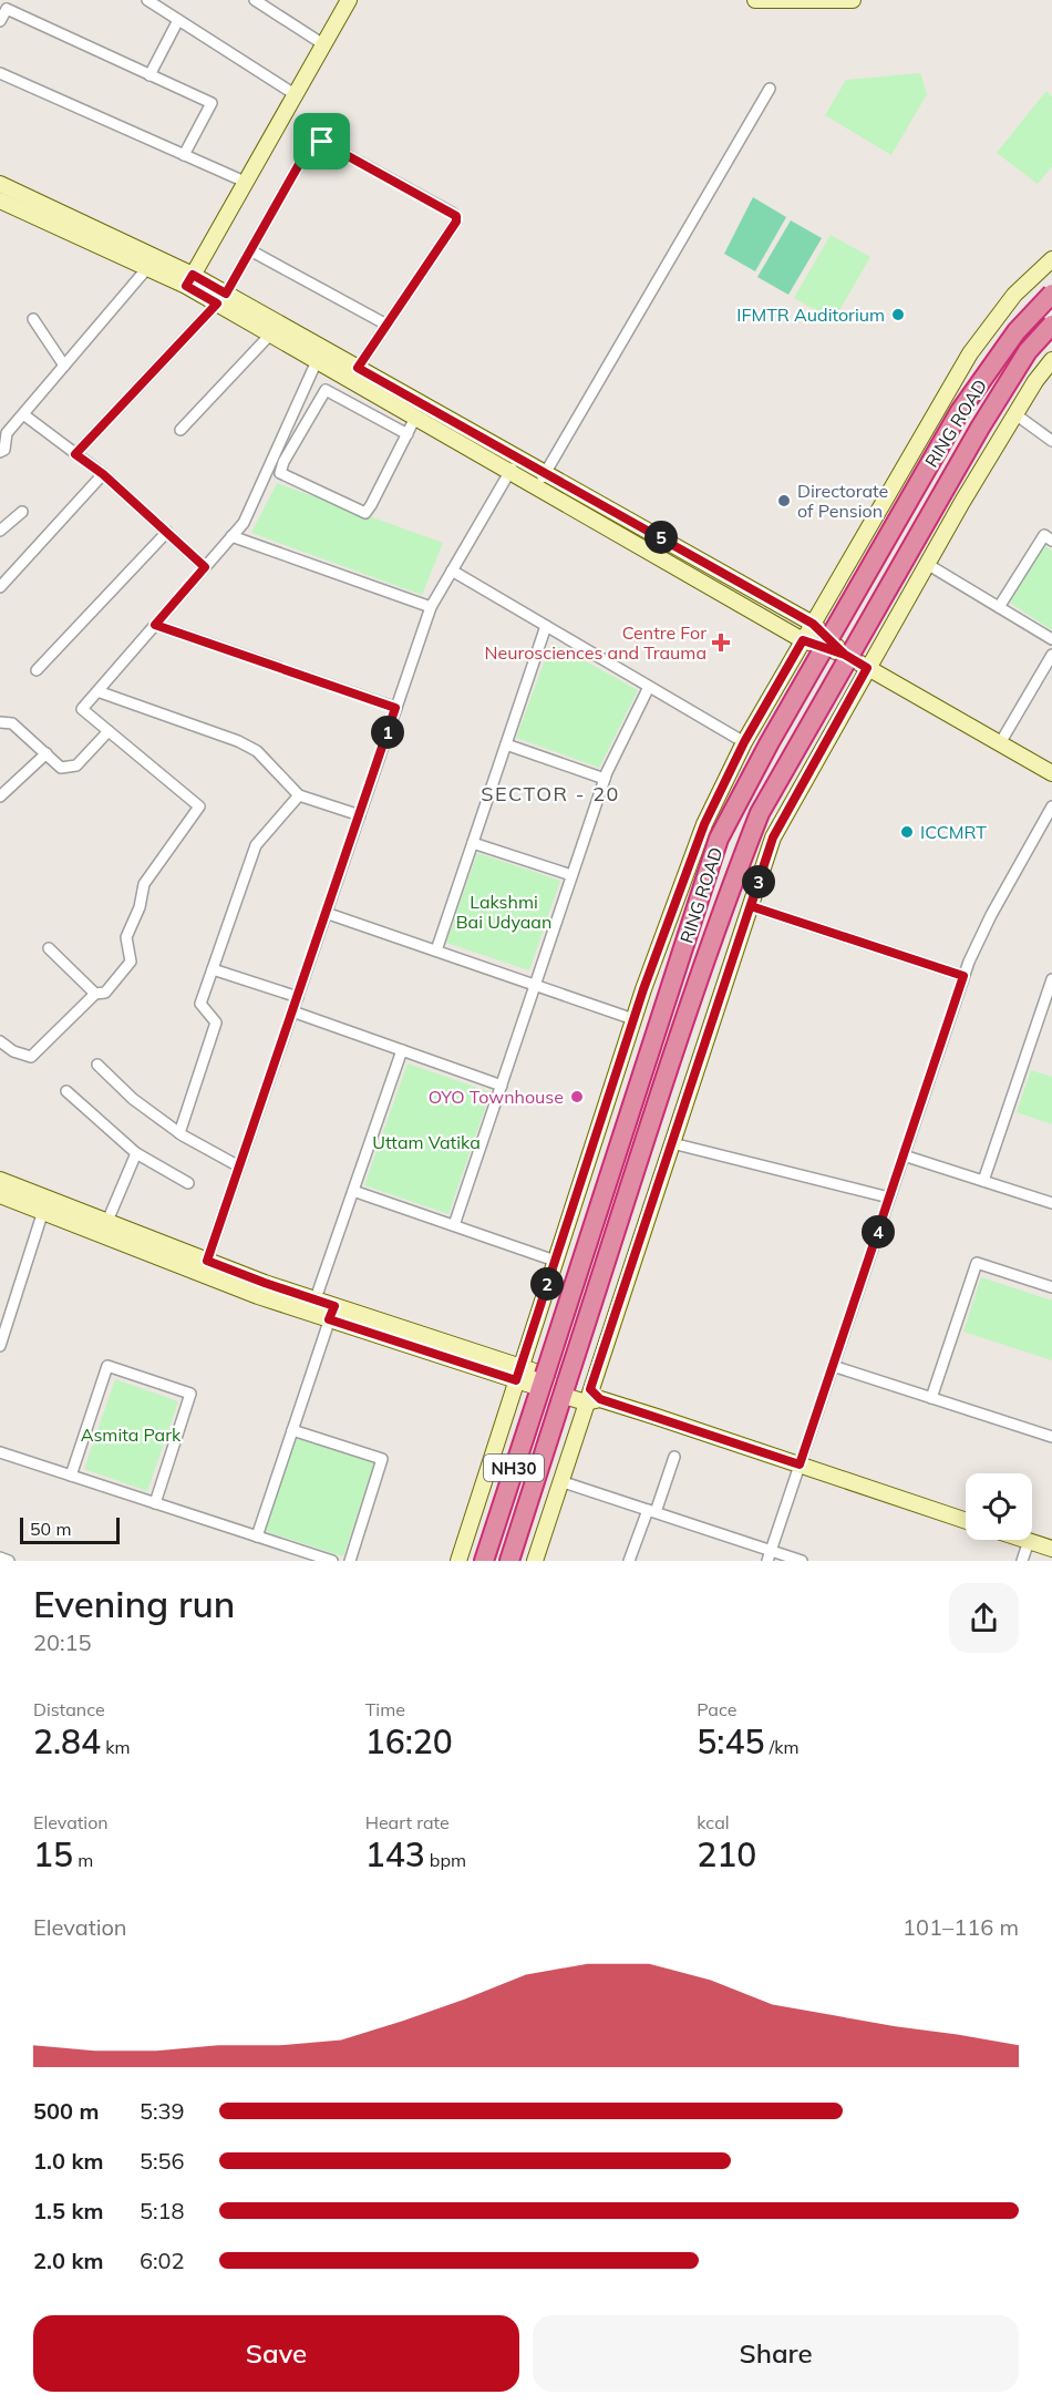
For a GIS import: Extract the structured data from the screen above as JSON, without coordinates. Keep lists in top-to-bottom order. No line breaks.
{"streets":{"highway":["RING ROAD","NH30"]},"districts":["SECTOR - 20"],"parks":["Lakshmi Bai Udyaan","Uttam Vatika","Asmita Park"],"places":{"other":["IFMTR Auditorium","Directorate of Pension","ICCMRT","OYO Townhouse"],"health":["Centre For Neurosciences and Trauma"]},"scale_bar":"50 m","page":{"pins":["5","1","3","4","2"],"scale":"50 m","heading":["Evening run","20:15"],"stats":[["Distance","2.84 km"],["Time","16:20"],["Pace","5:45 /km"],["Elevation","15 m"],["Heart rate","143 bpm"],["kcal","210"]],"chart":["Elevation","101–116 m"],"list":[{"name":"500 m","note":"5:39"},{"name":"1.0 km","note":"5:56"},{"name":"1.5 km","note":"5:18"},{"name":"2.0 km","note":"6:02"}],"buttons":["Save","Share"]}}
